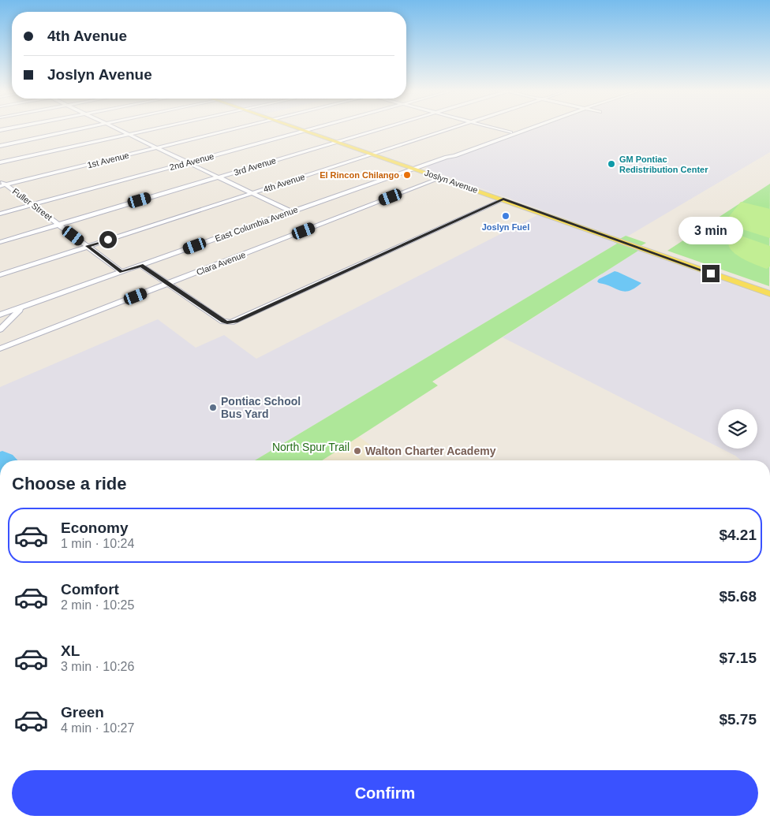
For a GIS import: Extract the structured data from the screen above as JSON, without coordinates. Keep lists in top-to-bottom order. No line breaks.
{"streets":{"main road":["Joslyn Avenue"],"street":["1st Avenue","2nd Avenue","3rd Avenue","4th Avenue","Fuller Street","East Columbia Avenue","Clara Avenue"]},"crossings":[["1st Avenue","Fuller Street"],["2nd Avenue","Joslyn Avenue"],["2nd Avenue","Fuller Street"],["3rd Avenue","Joslyn Avenue"],["3rd Avenue","Fuller Street"],["Joslyn Avenue","4th Avenue"],["Joslyn Avenue","East Columbia Avenue"],["Joslyn Avenue","Clara Avenue"],["4th Avenue","Fuller Street"],["Fuller Street","East Columbia Avenue"]],"parks":["North Spur Trail"],"places":["GM Pontiac Redistribution Center","El Rincon Chilango","Joslyn Fuel","Pontiac School Bus Yard","Walton Charter Academy"],"page":{"banner":["4th Avenue","Joslyn Avenue"],"bubble":"3 min","heading":"Choose a ride","list":[{"name":"Economy","note":"1 min · 10:24","value":"$4.21"},{"name":"Comfort","note":"2 min · 10:25","value":"$5.68"},{"name":"XL","note":"3 min · 10:26","value":"$7.15"},{"name":"Green","note":"4 min · 10:27","value":"$5.75"}],"buttons":"Confirm"}}
